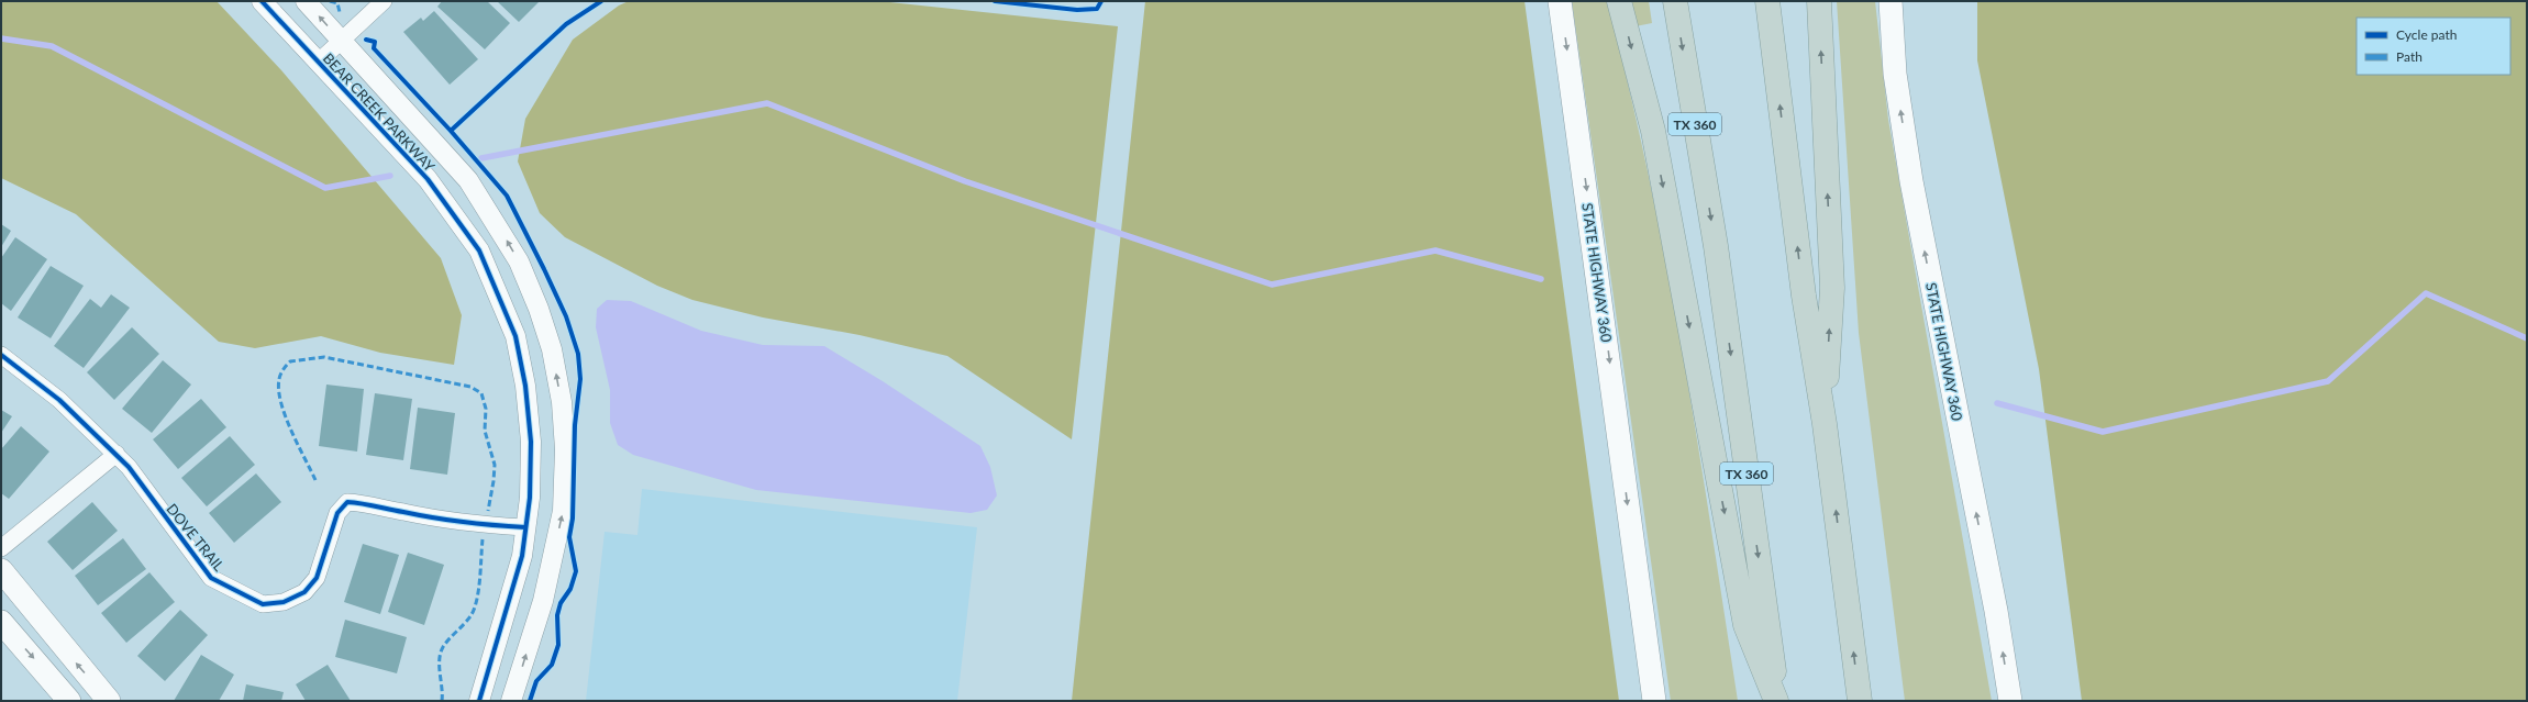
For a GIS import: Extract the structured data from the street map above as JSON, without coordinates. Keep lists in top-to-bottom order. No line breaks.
{"streets":{"highway":["TX 360"],"main road":["STATE HIGHWAY 360"],"street":["BEAR CREEK PARKWAY","DOVE TRAIL"]},"crossings":[["BEAR CREEK PARKWAY","DOVE TRAIL"]],"legend":["Cycle path","Path"]}
